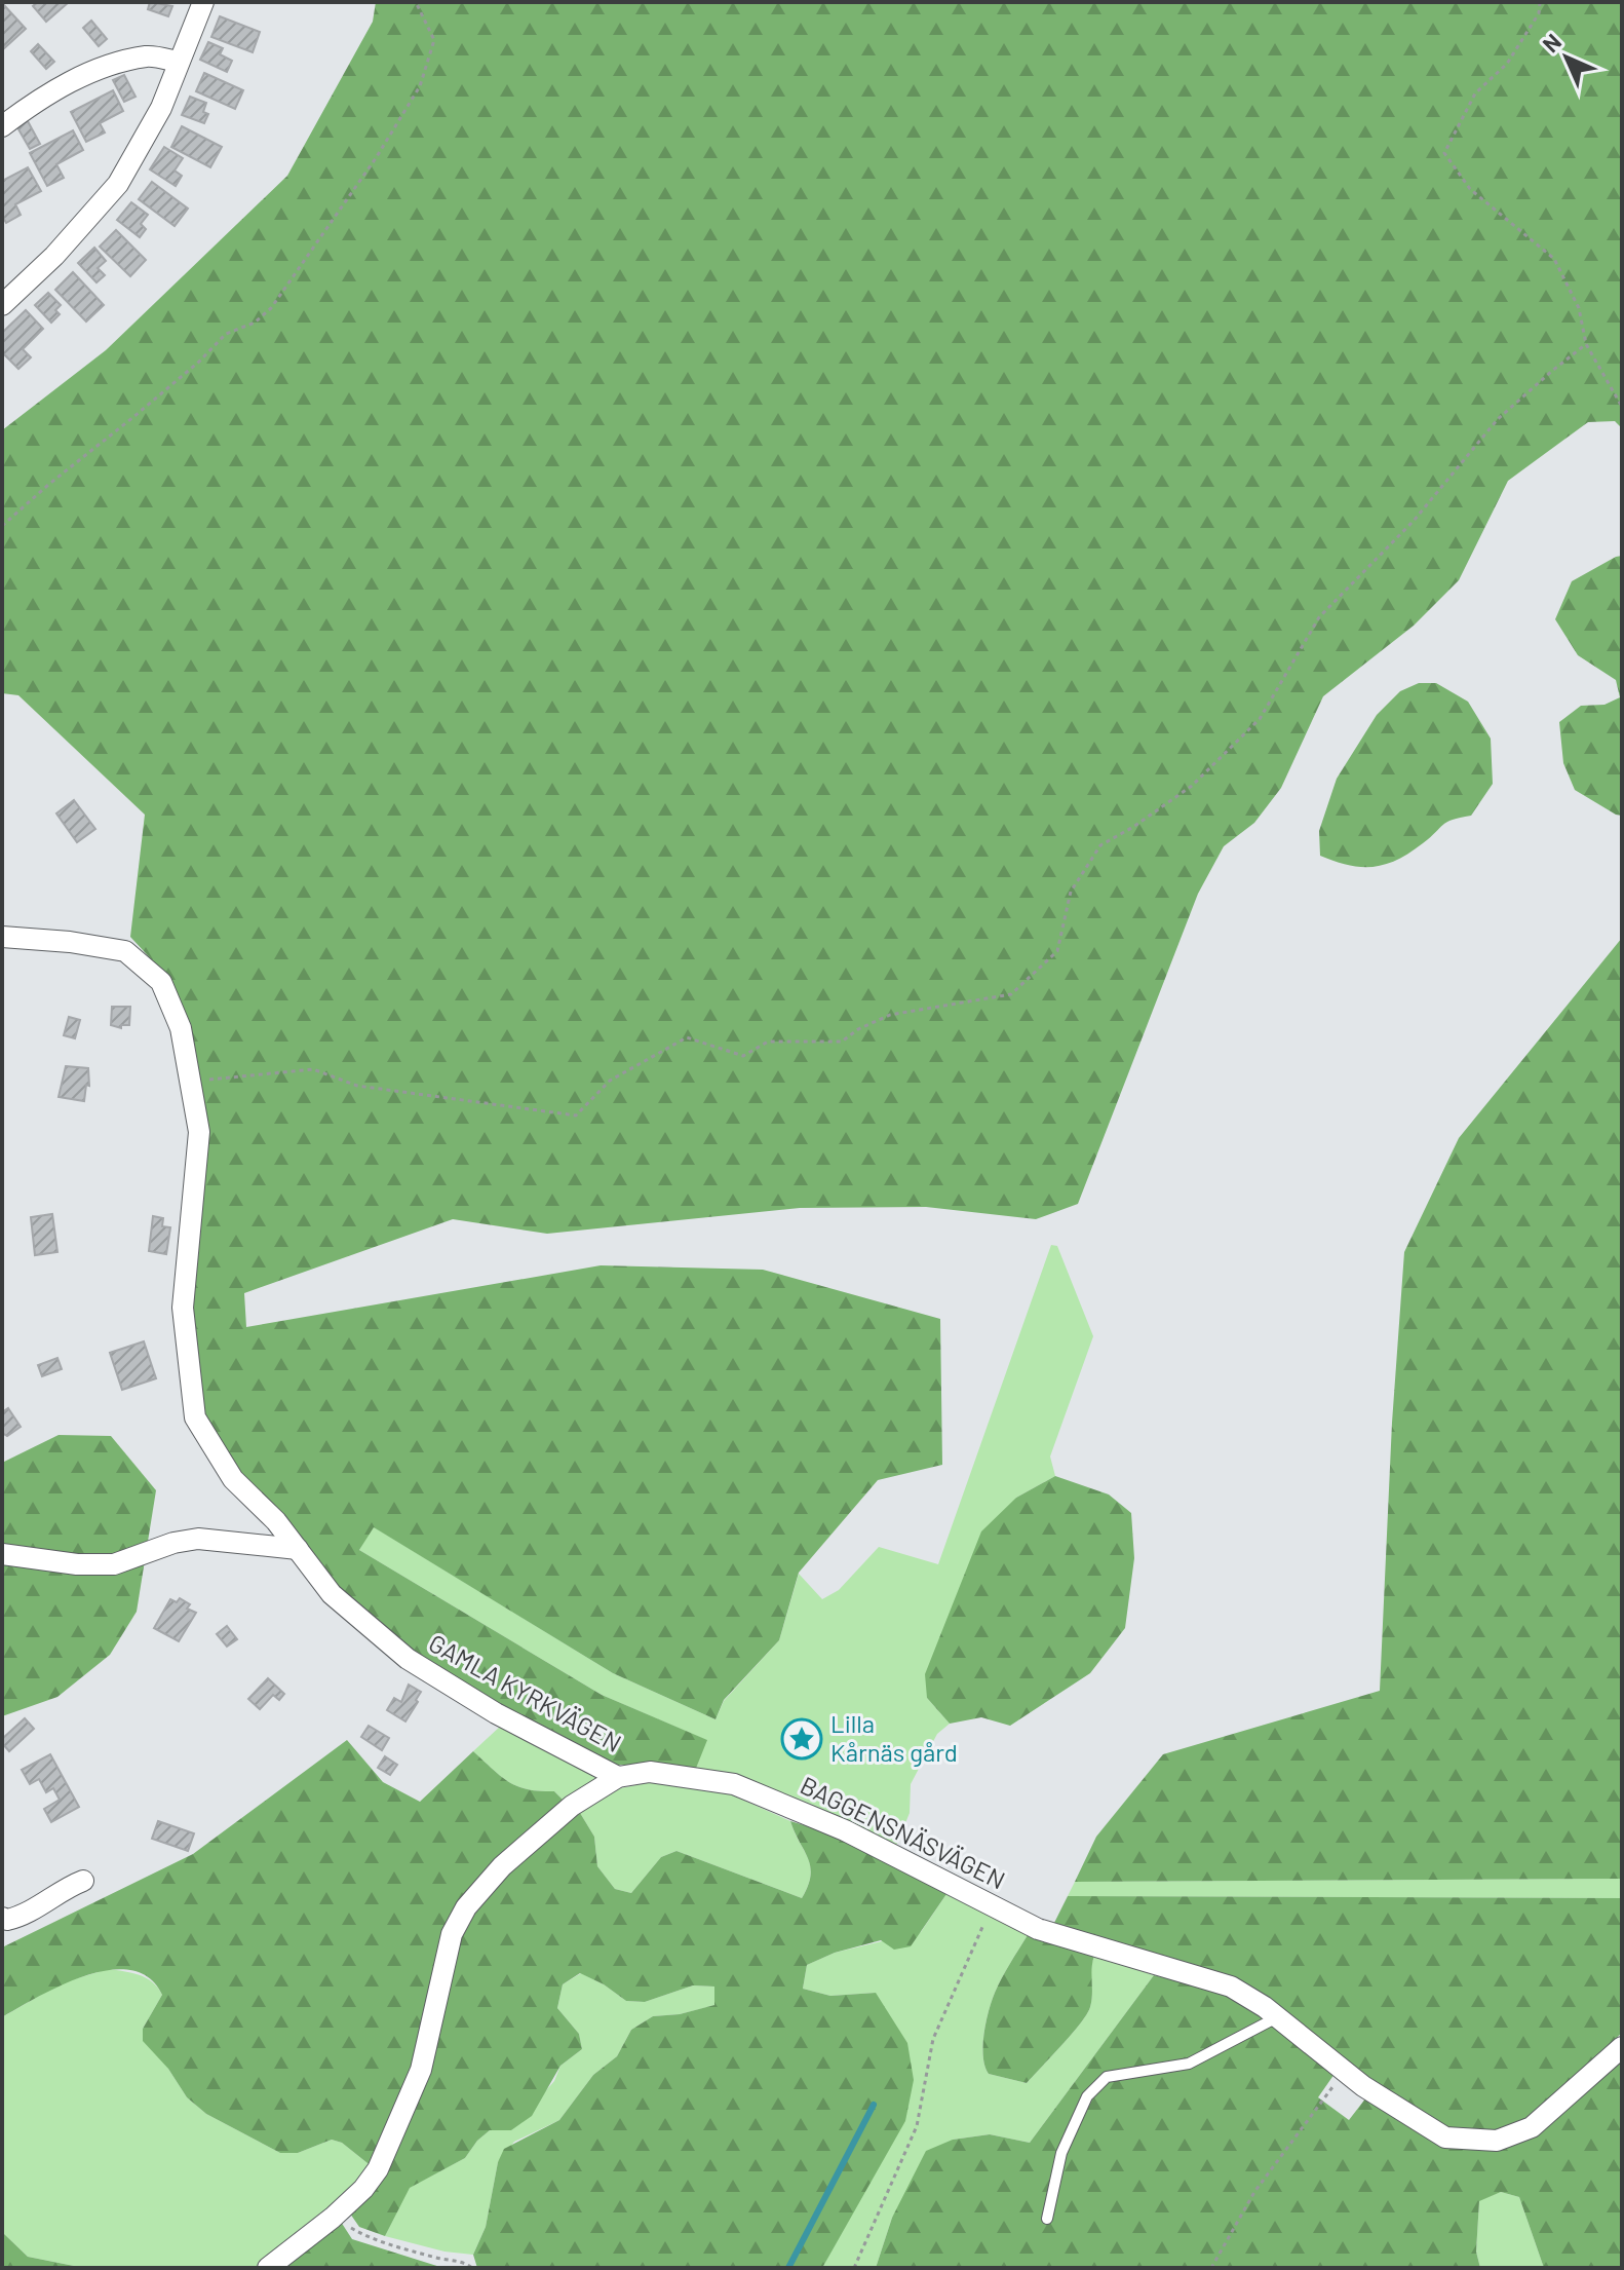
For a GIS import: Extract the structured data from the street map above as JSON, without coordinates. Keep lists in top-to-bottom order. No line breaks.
{"streets":{"street":["GAMLA KYRKVÄGEN","BAGGENSNÄSVÄGEN"]},"crossings":[["GAMLA KYRKVÄGEN","BAGGENSNÄSVÄGEN"]],"places":{"place":["Lilla Kårnäs gård"]},"north":"top left"}
